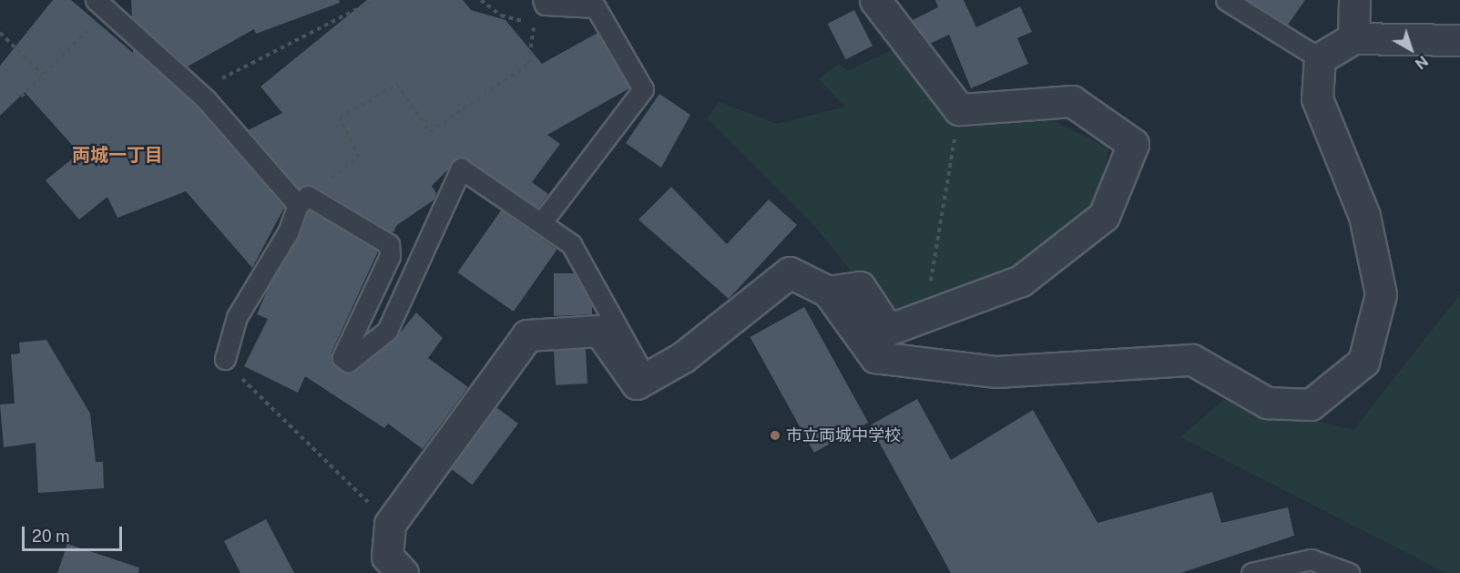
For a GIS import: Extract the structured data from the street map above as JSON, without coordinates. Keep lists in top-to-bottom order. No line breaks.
{"districts":["両城一丁目"],"places":["市立両城中学校"],"scale_bar":"20 m","north":"bottom right"}
